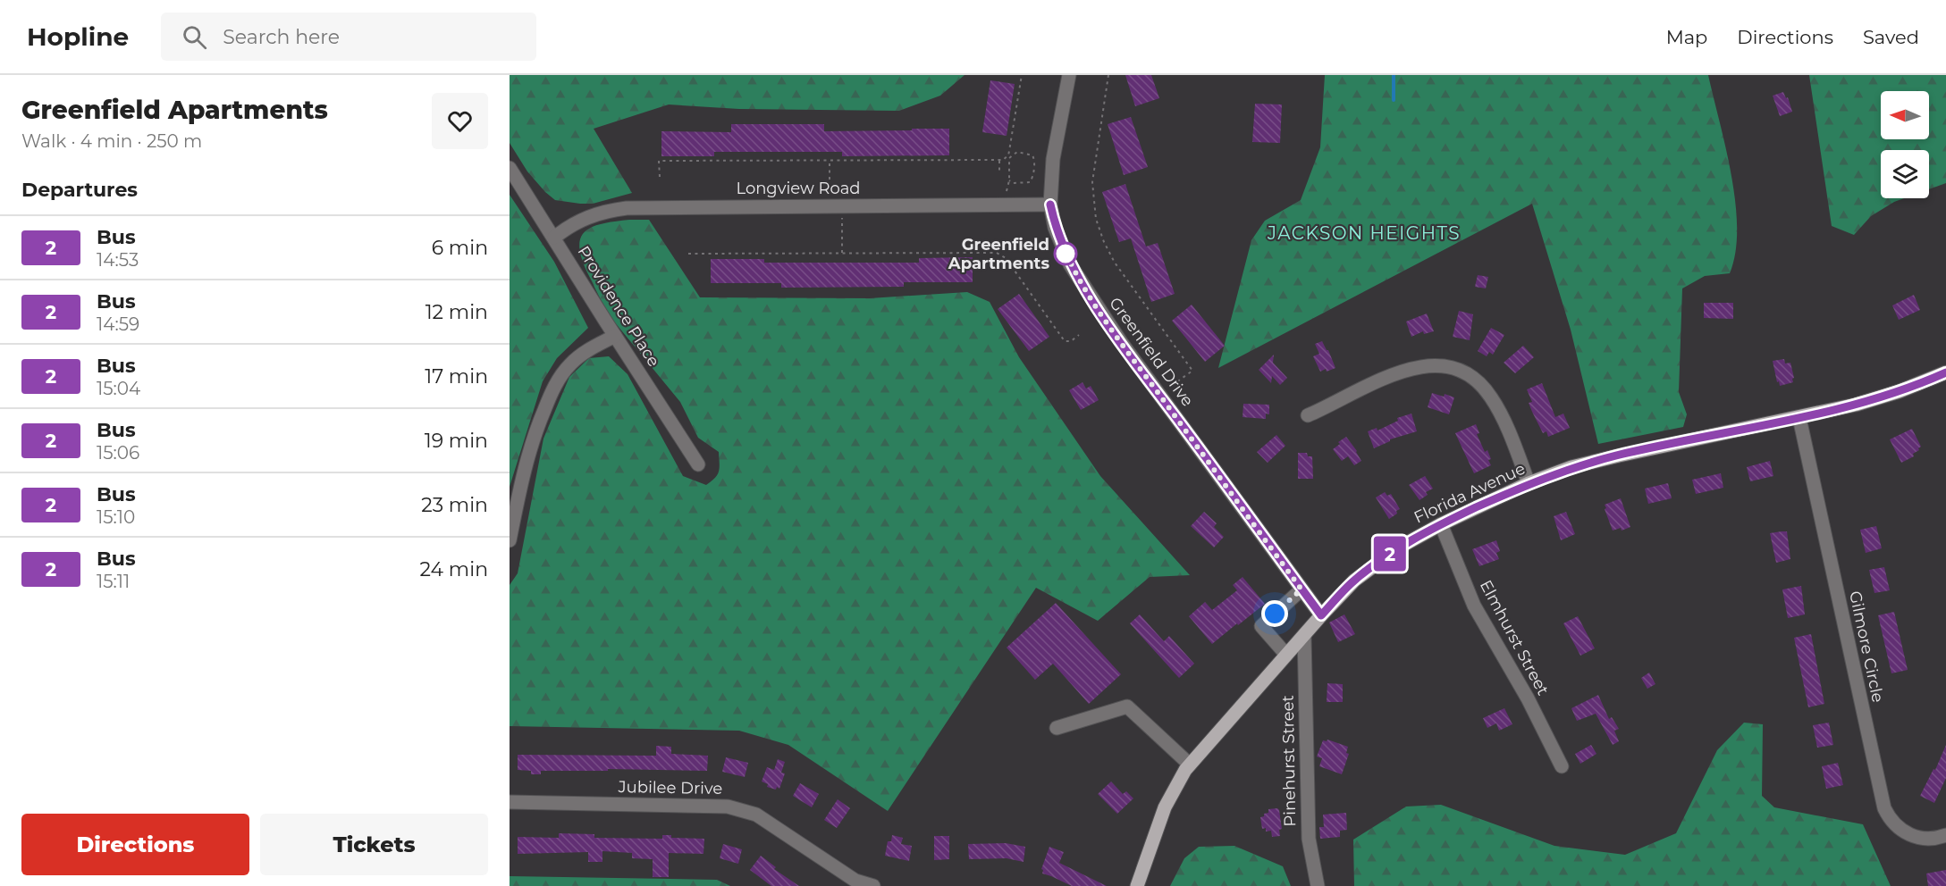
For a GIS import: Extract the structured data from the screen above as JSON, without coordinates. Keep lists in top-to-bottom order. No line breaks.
{"streets":{"main road":["Florida Avenue"],"street":["Longview Road","Providence Place","Greenfield Drive","Elmhurst Street","Gilmore Circle","Pinehurst Street","Jubilee Drive"]},"crossings":[["Longview Road","Providence Place"],["Longview Road","Greenfield Drive"],["Greenfield Drive","Florida Avenue"],["Florida Avenue","Elmhurst Street"],["Florida Avenue","Gilmore Circle"],["Florida Avenue","Pinehurst Street"]],"districts":["JACKSON HEIGHTS"],"places":["Greenfield Apartments"],"lines":["bus line 2"],"north":"left","page":{"header":"Hopline","search":"Search here","nav":["Map","Directions","Saved"],"heading":[["Greenfield Apartments","Walk · 4 min · 250 m"],"Departures"],"on_map":"2","list":[{"mark":"2","name":"Bus","note":"14:53","value":"6 min"},{"mark":"2","name":"Bus","note":"14:59","value":"12 min"},{"mark":"2","name":"Bus","note":"15:04","value":"17 min"},{"mark":"2","name":"Bus","note":"15:06","value":"19 min"},{"mark":"2","name":"Bus","note":"15:10","value":"23 min"},{"mark":"2","name":"Bus","note":"15:11","value":"24 min"}],"buttons":["Directions","Tickets"]}}
